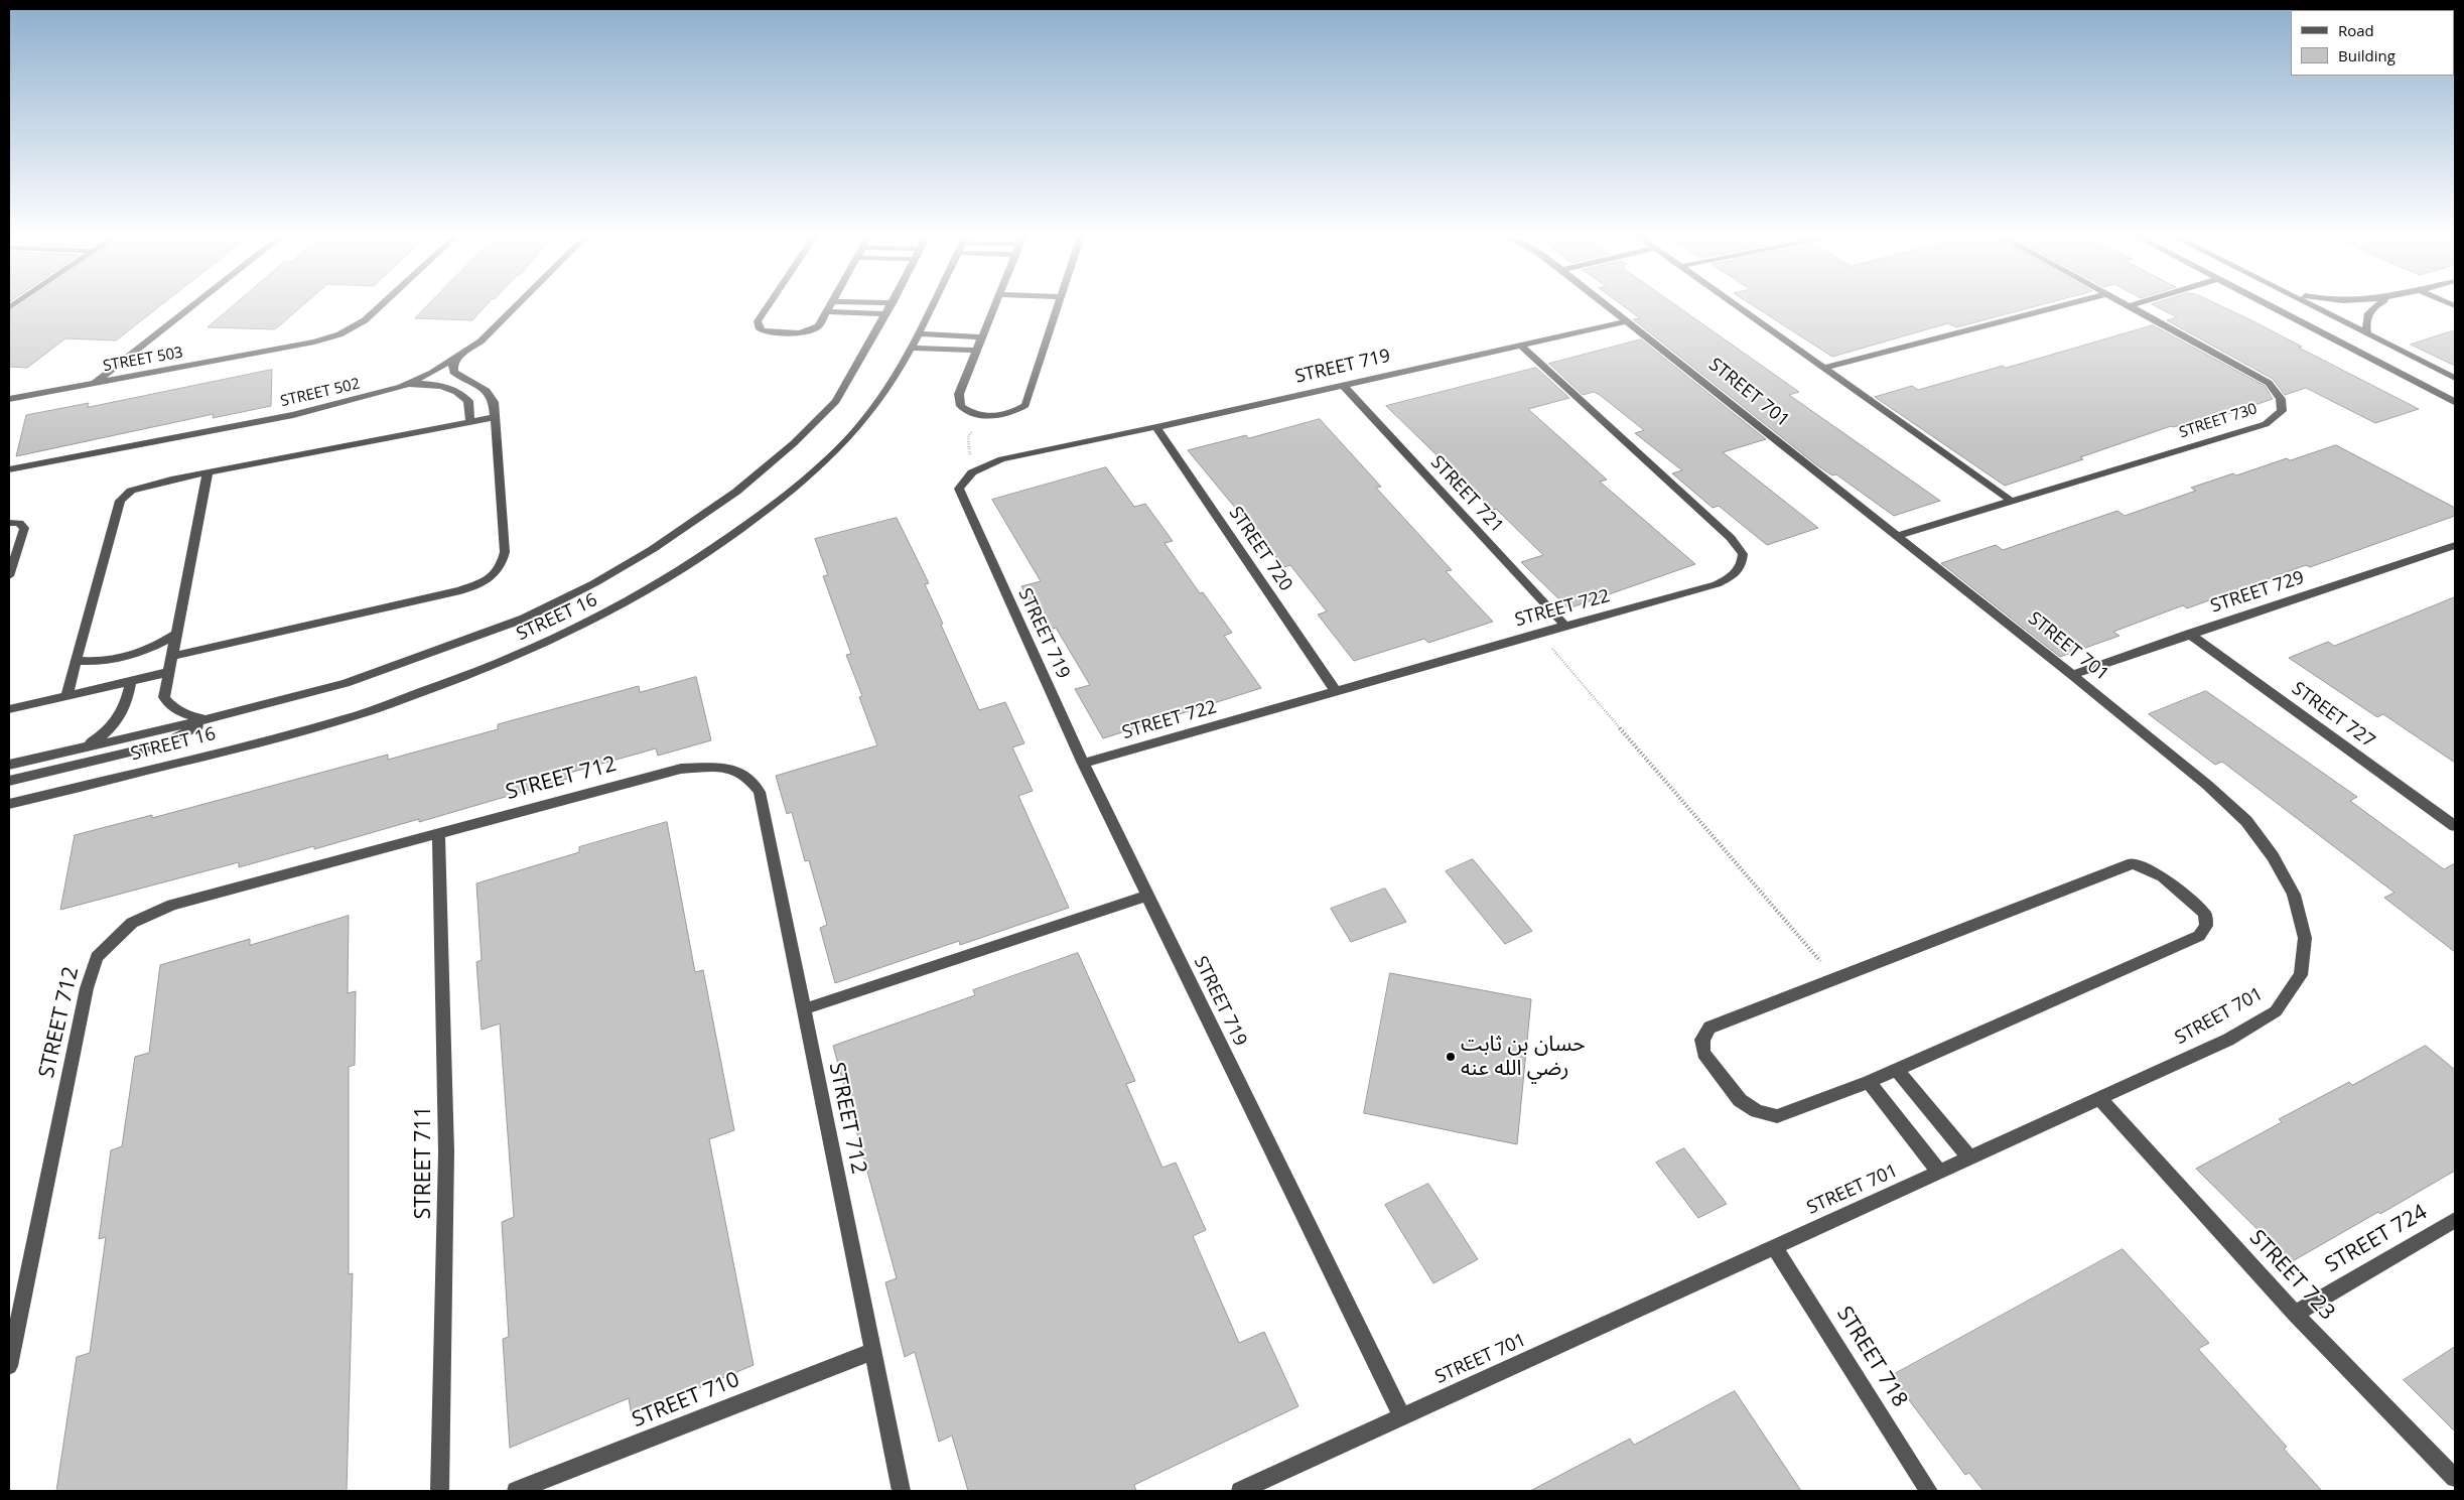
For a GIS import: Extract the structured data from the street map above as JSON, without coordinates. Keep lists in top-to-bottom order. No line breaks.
{"streets":{"street":["STREET 503","STREET 719","STREET 502","STREET 701","STREET 730","STREET 721","STREET 720","STREET 729","STREET 722","STREET 16","STREET 727","STREET 712","STREET 711","STREET 724","STREET 723","STREET 718","STREET 710"]},"crossings":[["STREET 719","STREET 701"],["STREET 719","STREET 721"],["STREET 719","STREET 720"],["STREET 719","STREET 722"],["STREET 701","STREET 730"],["STREET 701","STREET 729"],["STREET 701","STREET 723"],["STREET 701","STREET 718"],["STREET 721","STREET 722"],["STREET 720","STREET 722"],["STREET 729","STREET 727"],["STREET 712","STREET 711"],["STREET 712","STREET 710"],["STREET 724","STREET 723"]],"places":["حسان بن ثابت رضي الله عنه"],"legend":["Road","Building"]}
